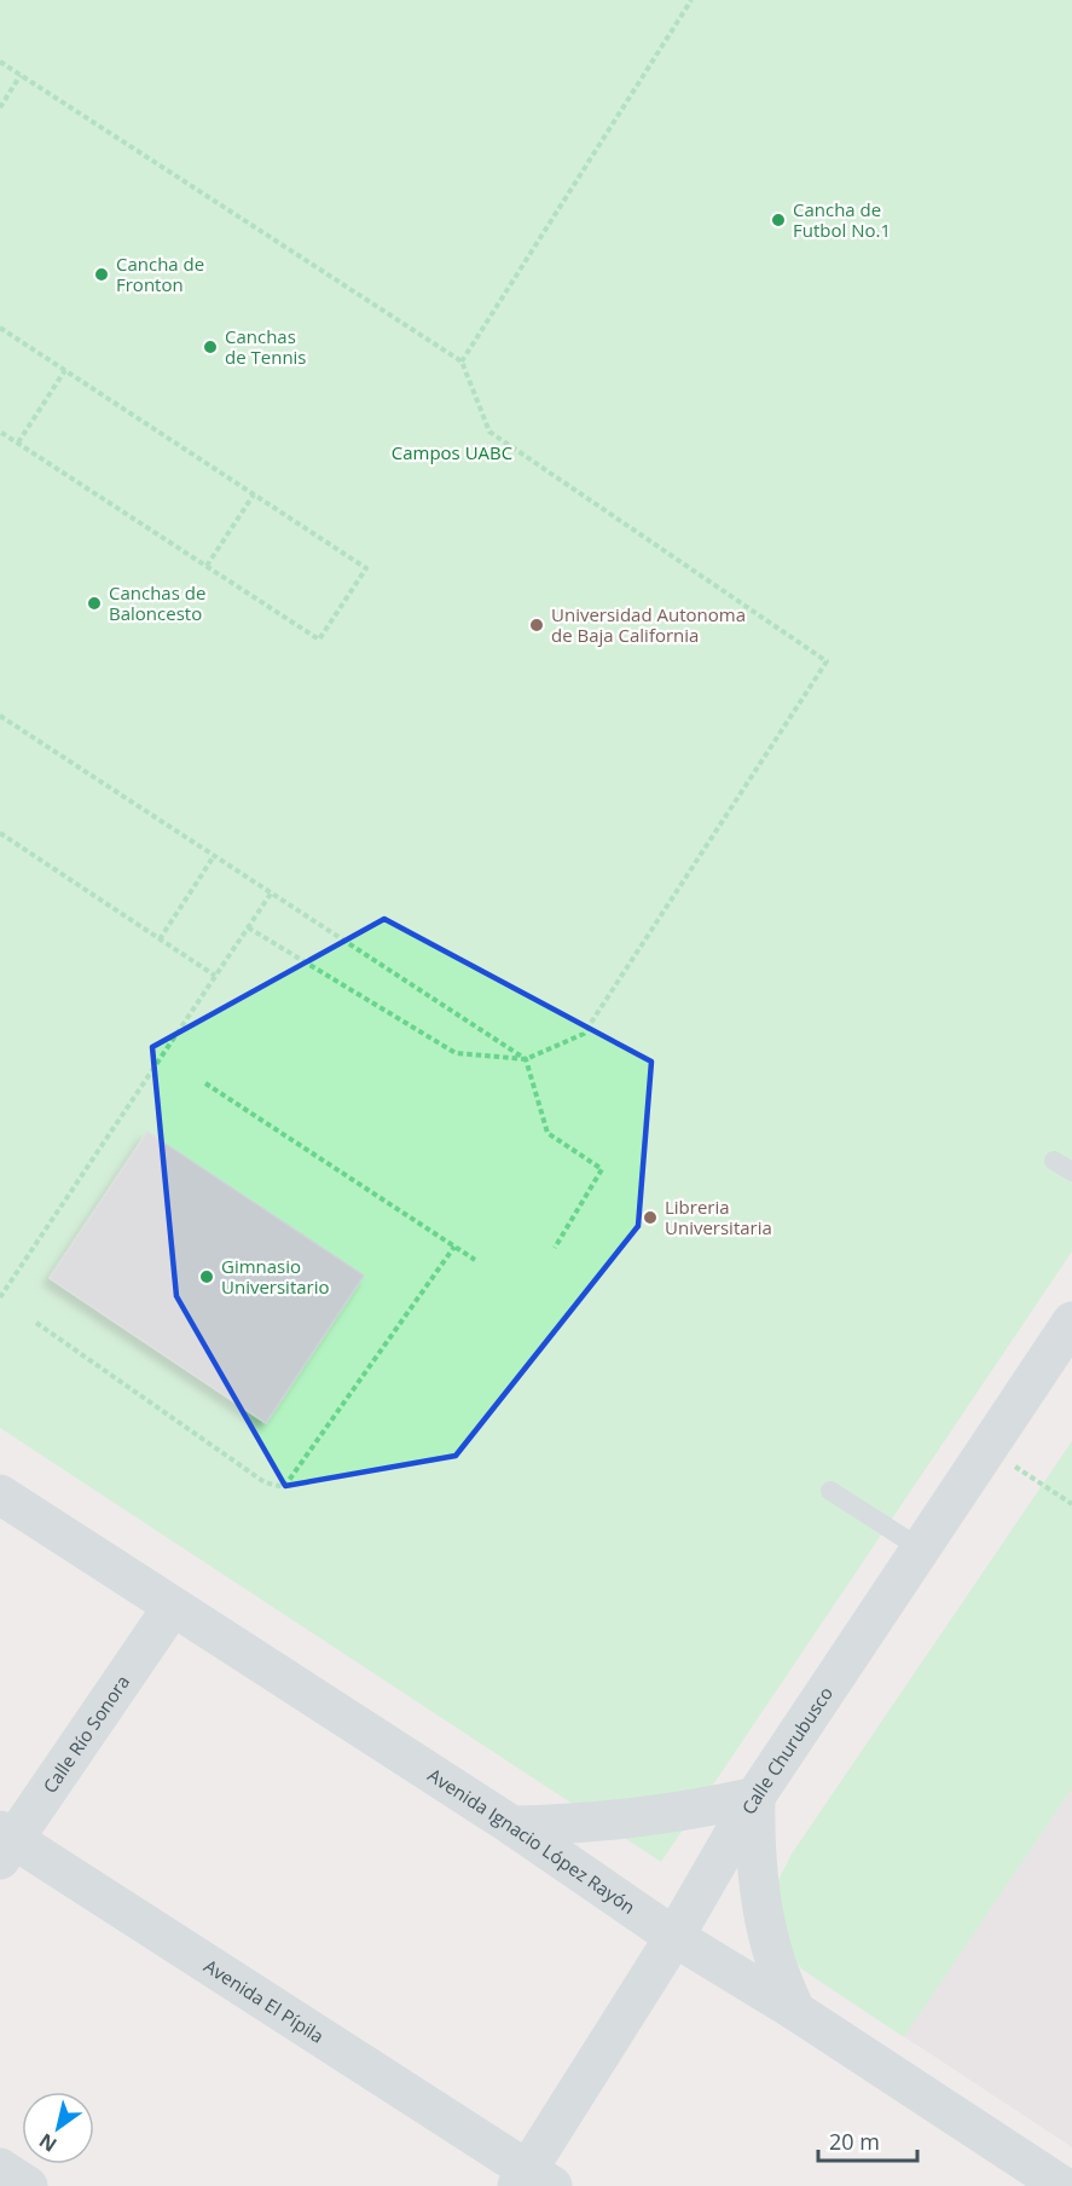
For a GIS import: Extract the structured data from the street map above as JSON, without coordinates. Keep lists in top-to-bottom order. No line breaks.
{"streets":{"street":["Calle Río Sonora","Calle Churubusco","Avenida Ignacio López Rayón","Avenida El Pípila"]},"crossings":[["Calle Río Sonora","Avenida Ignacio López Rayón"],["Calle Río Sonora","Avenida El Pípila"],["Calle Churubusco","Avenida Ignacio López Rayón"],["Calle Churubusco","Avenida El Pípila"]],"parks":["Campos UABC"],"places":["Cancha de Futbol No.1","Cancha de Fronton","Canchas de Tennis","Canchas de Baloncesto","Universidad Autonoma de Baja California","Libreria Universitaria","Gimnasio Universitario"],"scale_bar":"20 m","north":"bottom left"}
